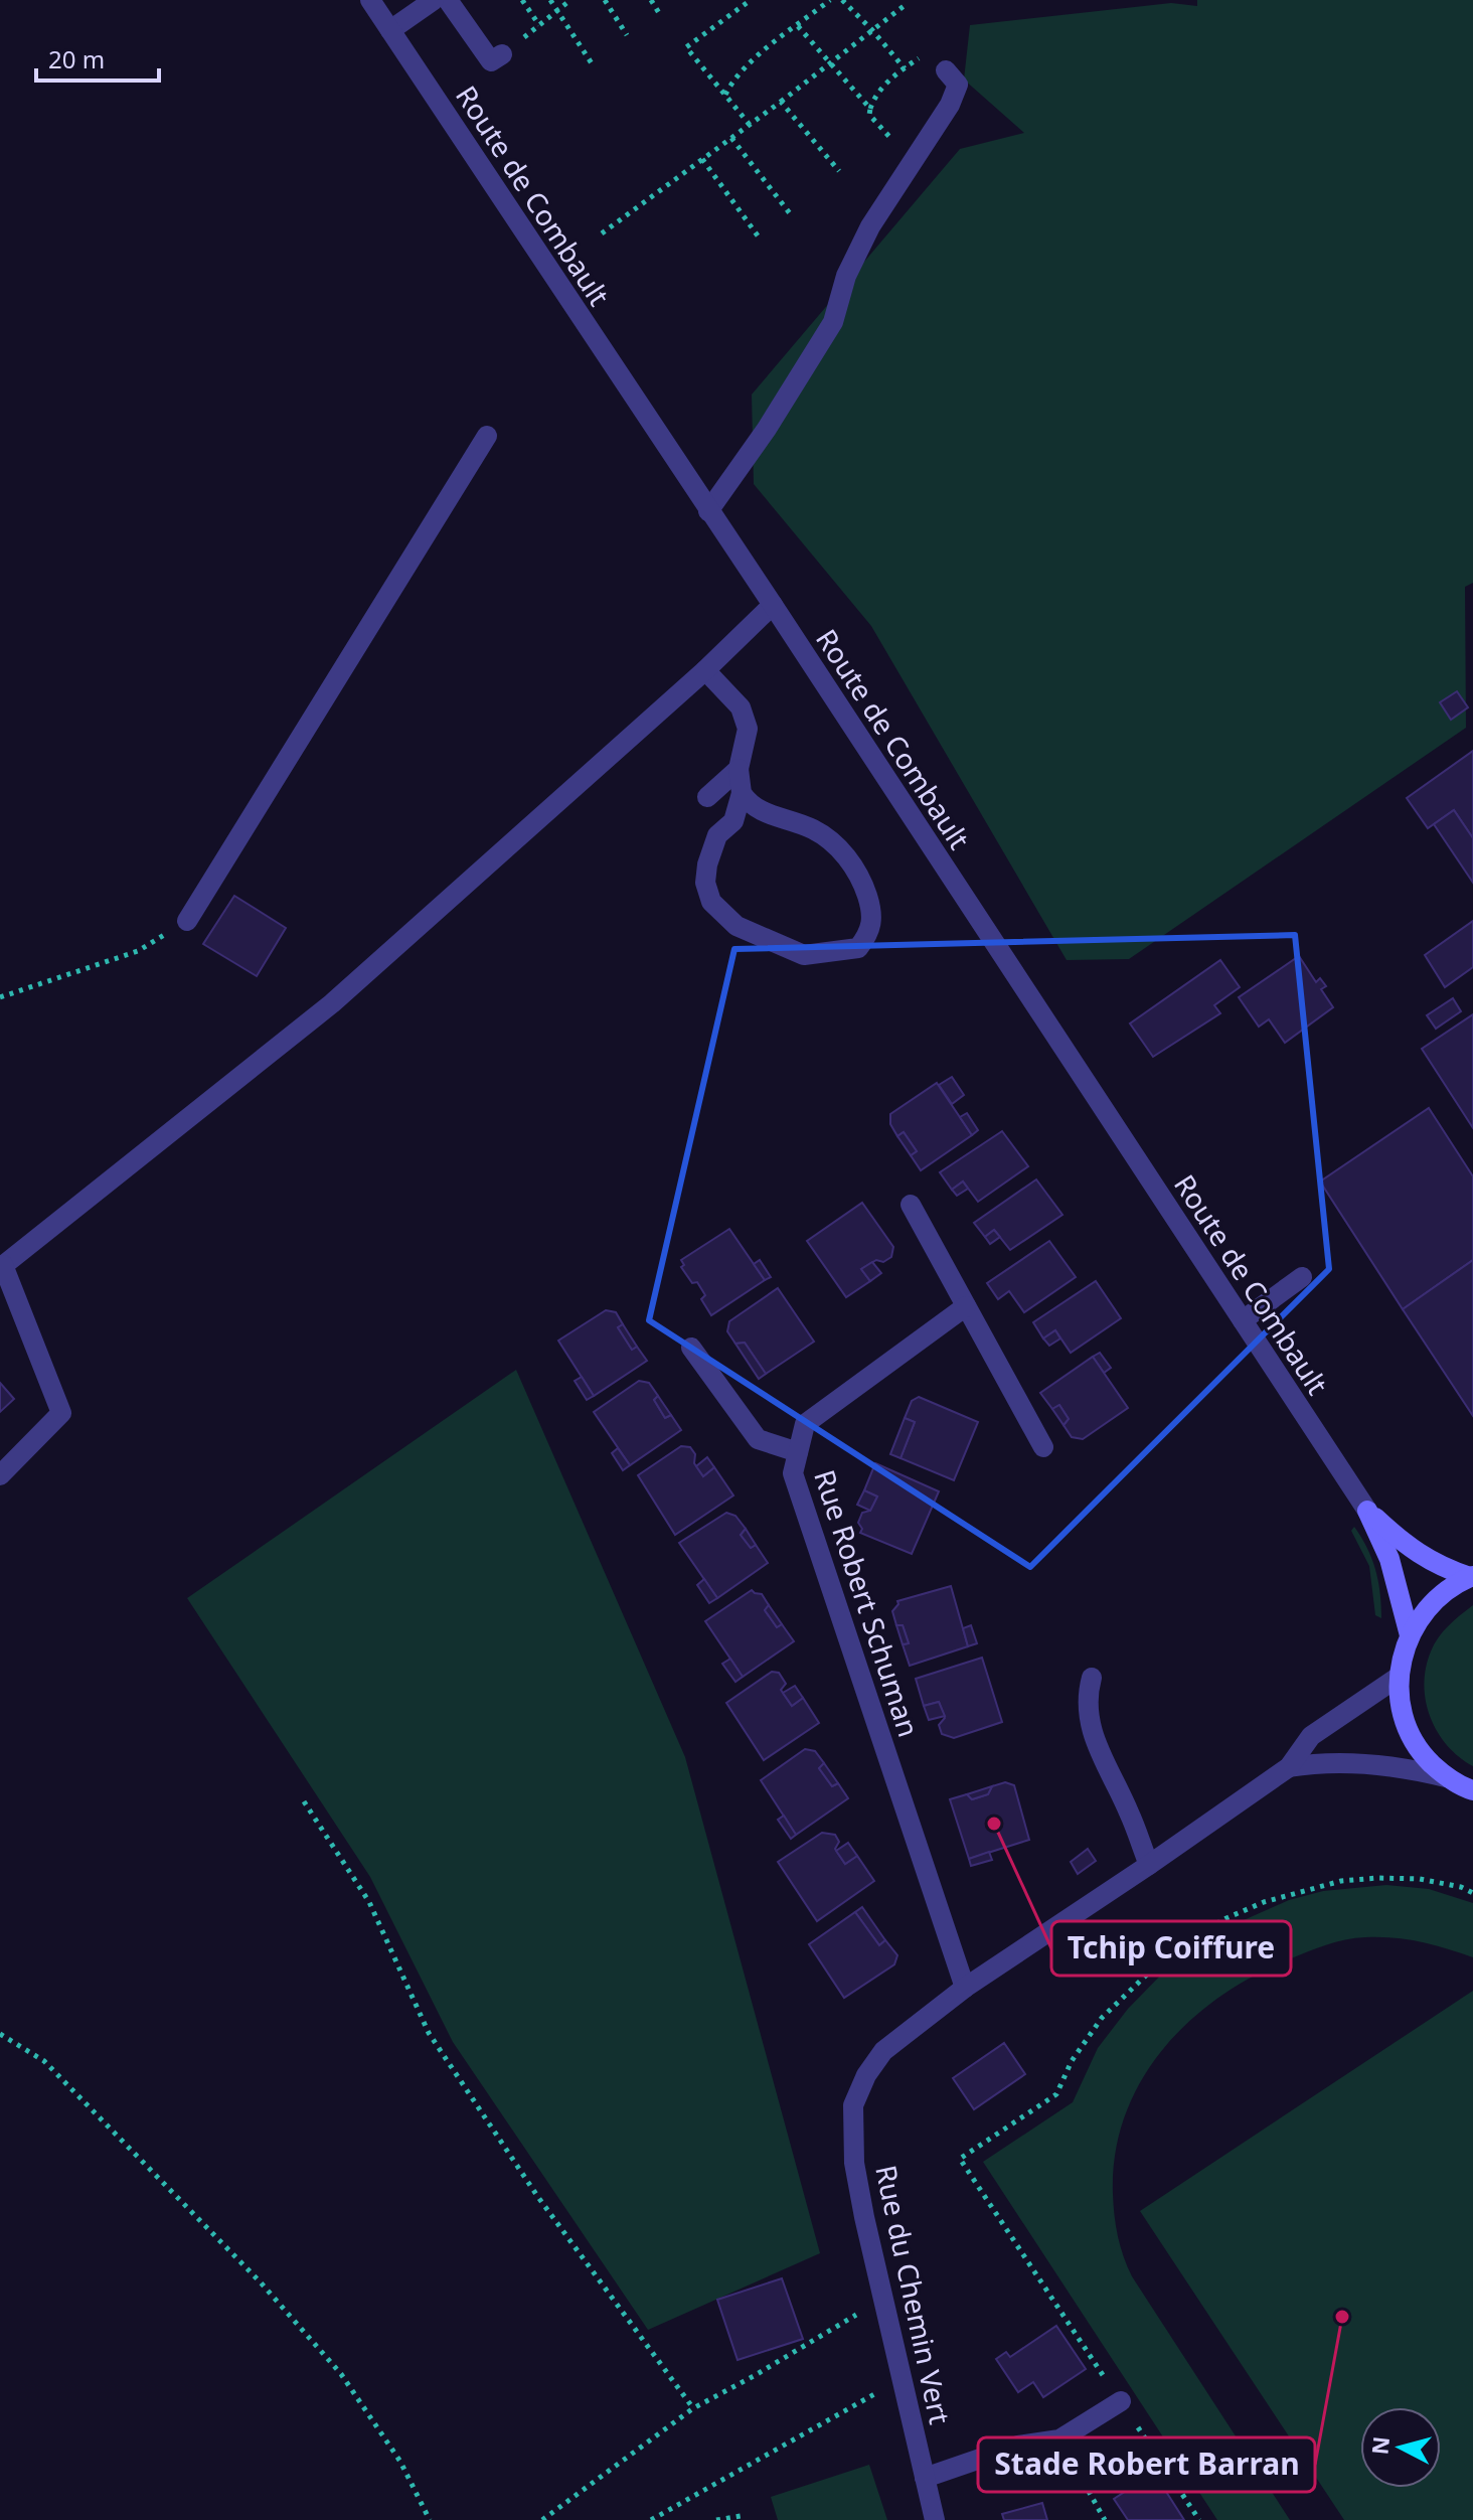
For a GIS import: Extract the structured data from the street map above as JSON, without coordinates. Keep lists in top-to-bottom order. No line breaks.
{"streets":{"main road":["Route de Combault"],"street":["Rue Robert Schuman","Rue du Chemin Vert"]},"crossings":[["Route de Combault","Rue du Chemin Vert"],["Rue Robert Schuman","Rue du Chemin Vert"]],"places":["Tchip Coiffure","Stade Robert Barran"],"scale_bar":"20 m","north":"left"}
